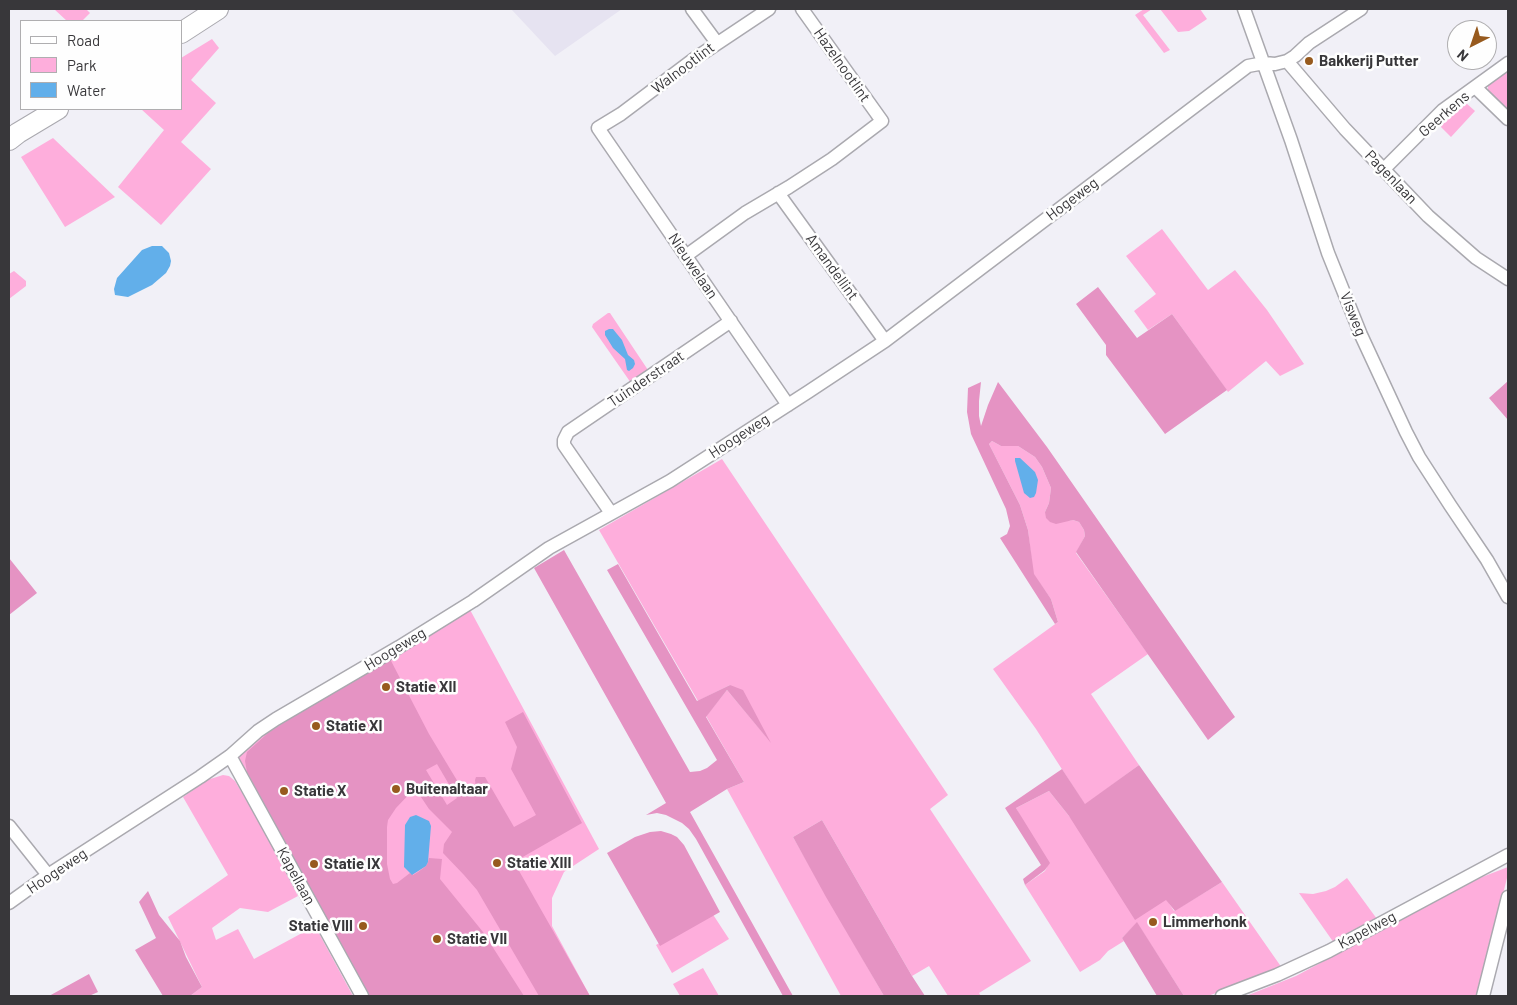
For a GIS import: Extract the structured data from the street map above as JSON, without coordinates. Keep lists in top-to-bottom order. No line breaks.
{"streets":{"street":["Hazelnootlint","Walnootlint","Geerkens","Pagenlaan","Hogeweg","Nieuwelaan","Amandellint","Visweg","Tuinderstraat","Hoogeweg","Kapellaan","Kapelweg"]},"crossings":[["Hazelnootlint","Amandellint"],["Walnootlint","Nieuwelaan"],["Geerkens","Pagenlaan"],["Pagenlaan","Hogeweg"],["Hogeweg","Nieuwelaan"],["Hogeweg","Amandellint"],["Hogeweg","Visweg"],["Hogeweg","Hoogeweg"],["Nieuwelaan","Tuinderstraat"],["Nieuwelaan","Hoogeweg"],["Tuinderstraat","Hoogeweg"],["Hoogeweg","Kapellaan"]],"places":["Bakkerij Putter","Statie XII","Statie XI","Buitenaltaar","Statie X","Statie XIII","Statie IX","Limmerhonk","Statie VIII","Statie VII"],"legend":["Road","Park","Water"],"north":"bottom left"}
